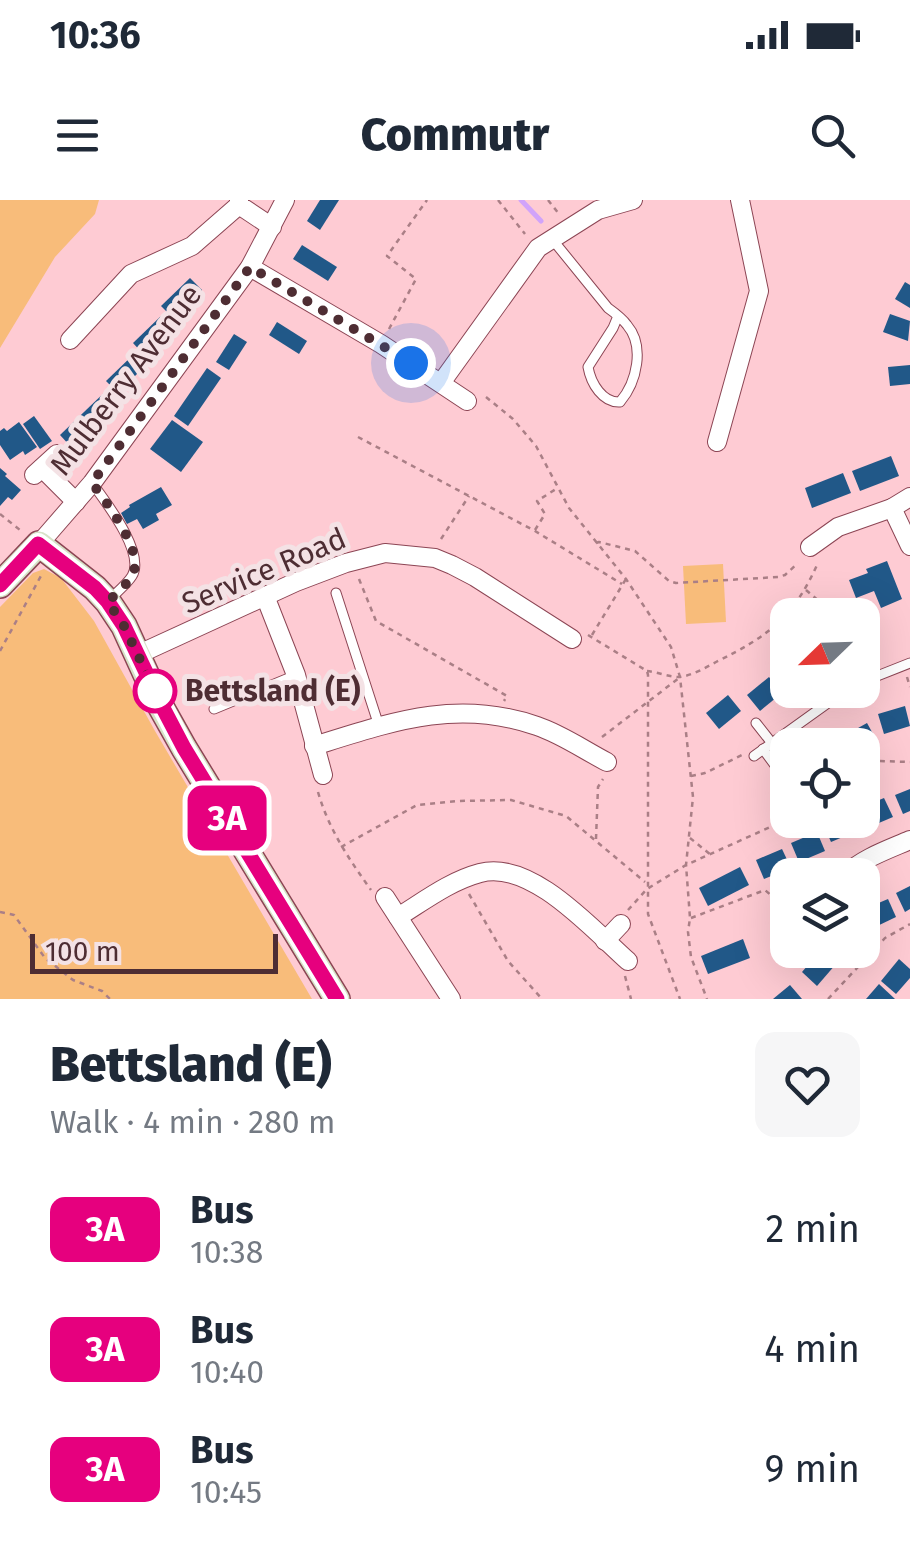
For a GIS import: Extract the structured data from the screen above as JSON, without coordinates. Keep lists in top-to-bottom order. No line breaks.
{"streets":{"street":["Mulberry Avenue","Service Road"]},"places":["Bettsland (E)"],"lines":["bus line 3A"],"scale_bar":"100 m","north":"bottom left","page":{"status":"10:36","header":"Commutr","on_map":"3A","scale":"100 m","heading":["Bettsland (E)","Walk · 4 min · 280 m"],"list":[{"mark":"3A","name":"Bus","note":"10:38","value":"2 min"},{"mark":"3A","name":"Bus","note":"10:40","value":"4 min"},{"mark":"3A","name":"Bus","note":"10:45","value":"9 min"}]}}
